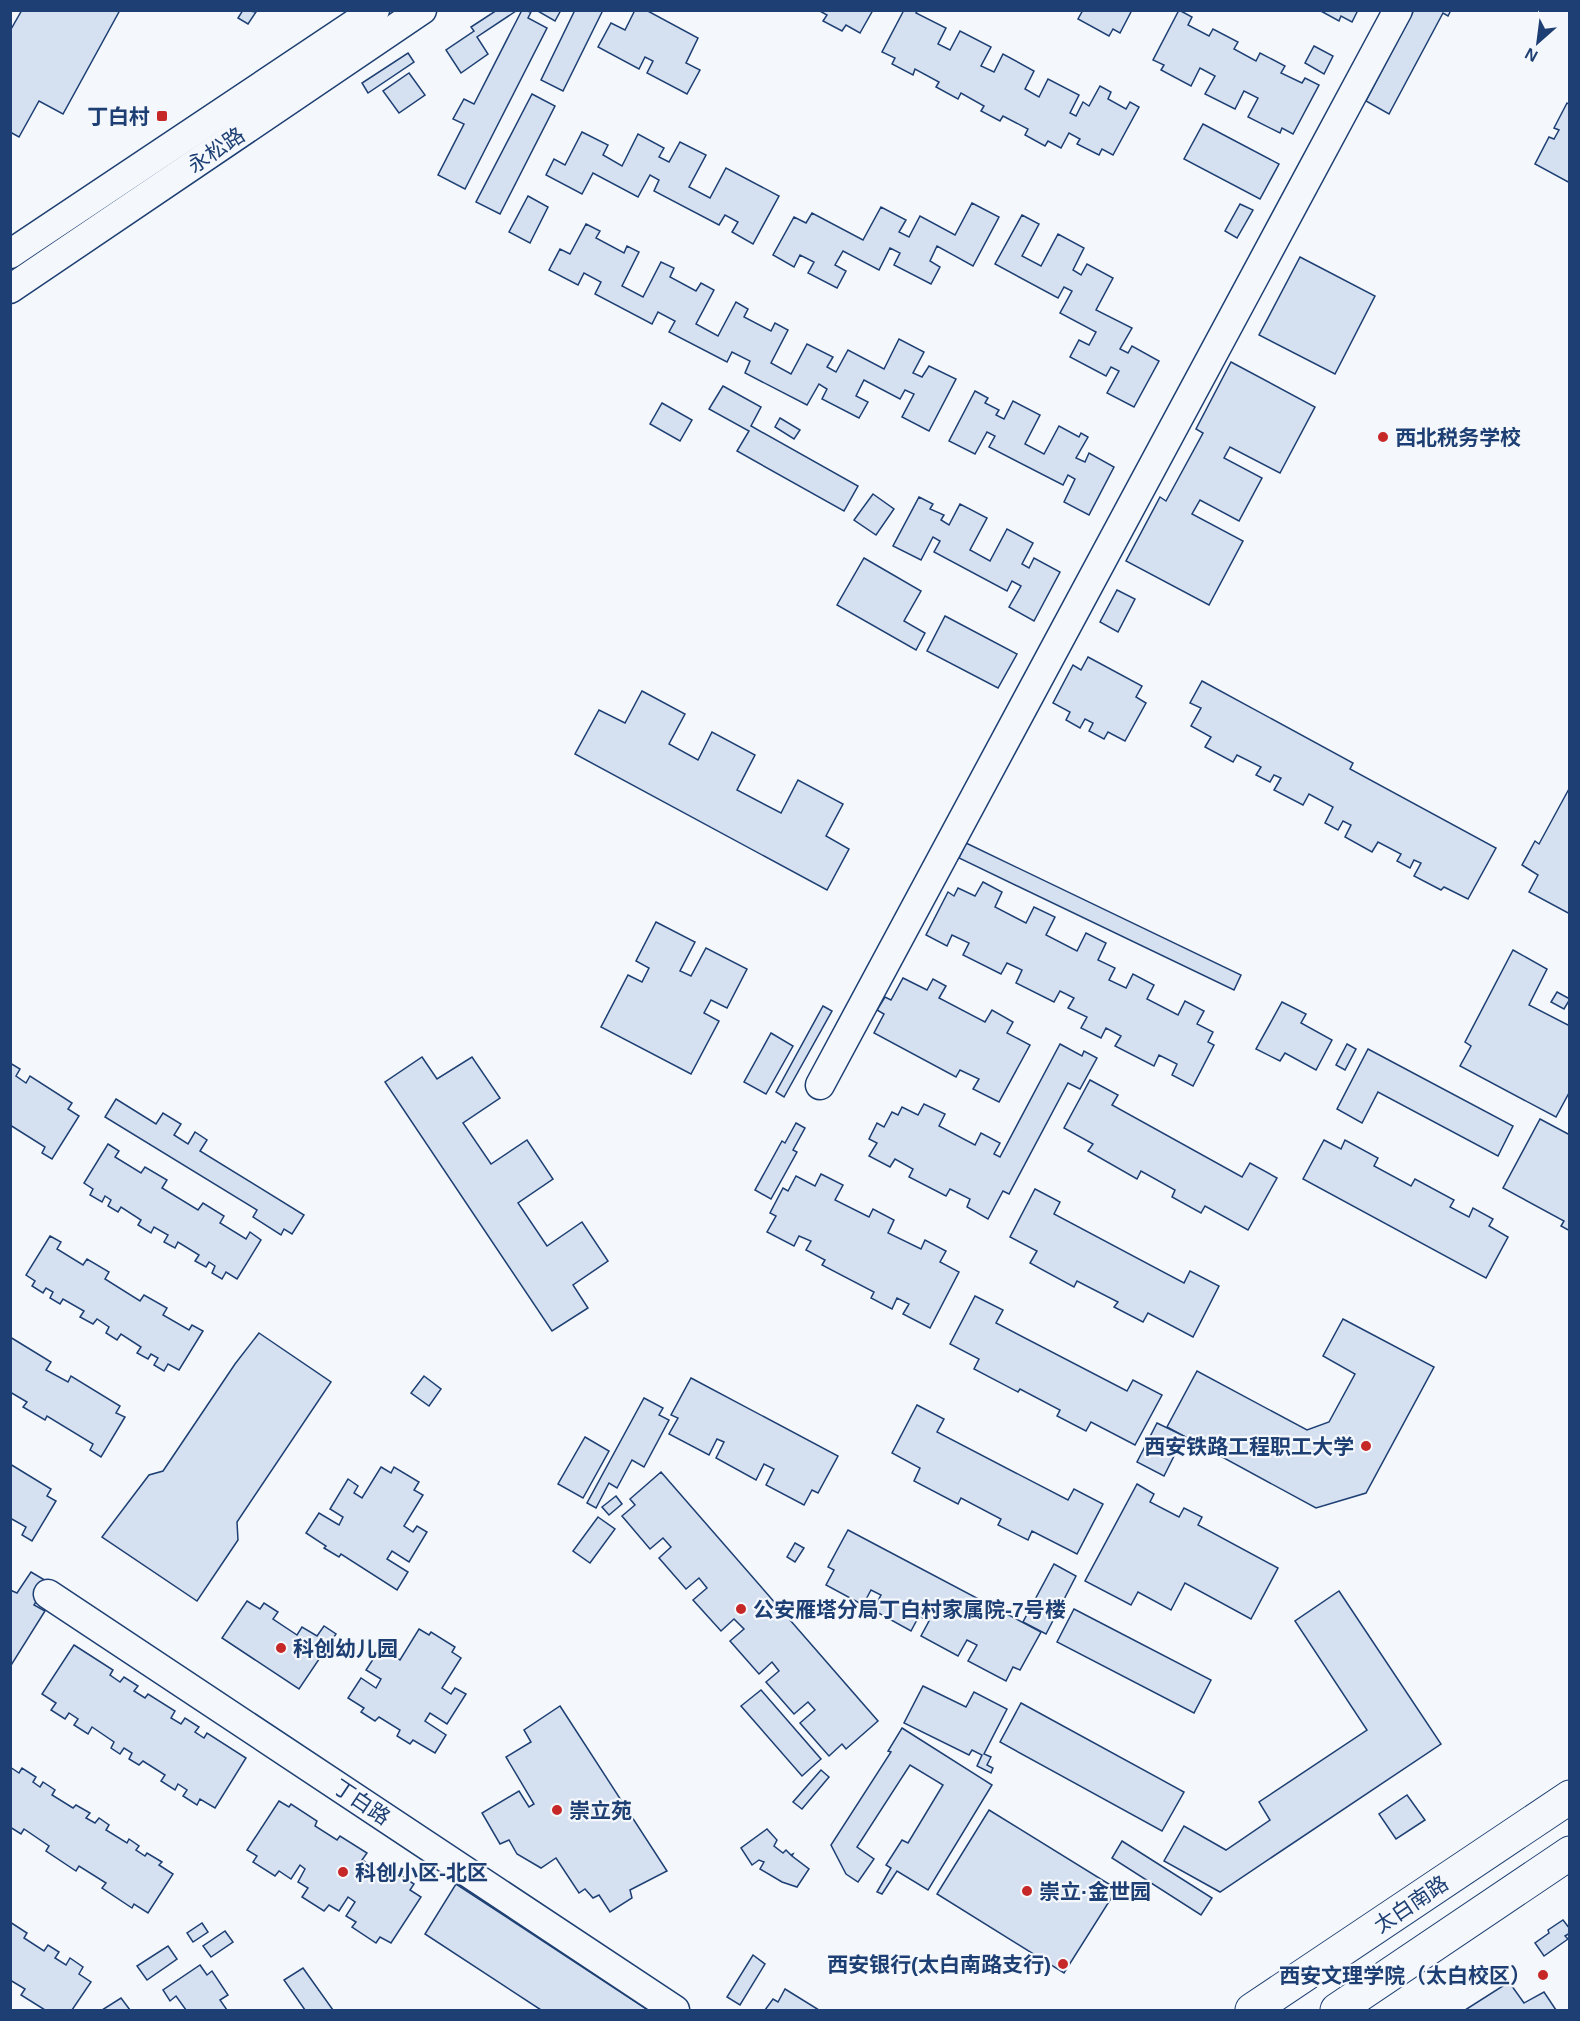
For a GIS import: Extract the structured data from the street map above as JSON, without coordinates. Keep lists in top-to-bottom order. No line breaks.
{"streets":{"main road":["太白南路"],"street":["永松路","丁白路"]},"places":{"transit":["丁白村"],"other":["西北税务学校","西安铁路工程职工大学","公安雁塔分局丁白村家属院-7号楼","科创幼儿园","崇立苑","科创小区-北区","崇立·金世园","西安银行(太白南路支行)","西安文理学院（太白校区）"]},"north":"bottom left"}
